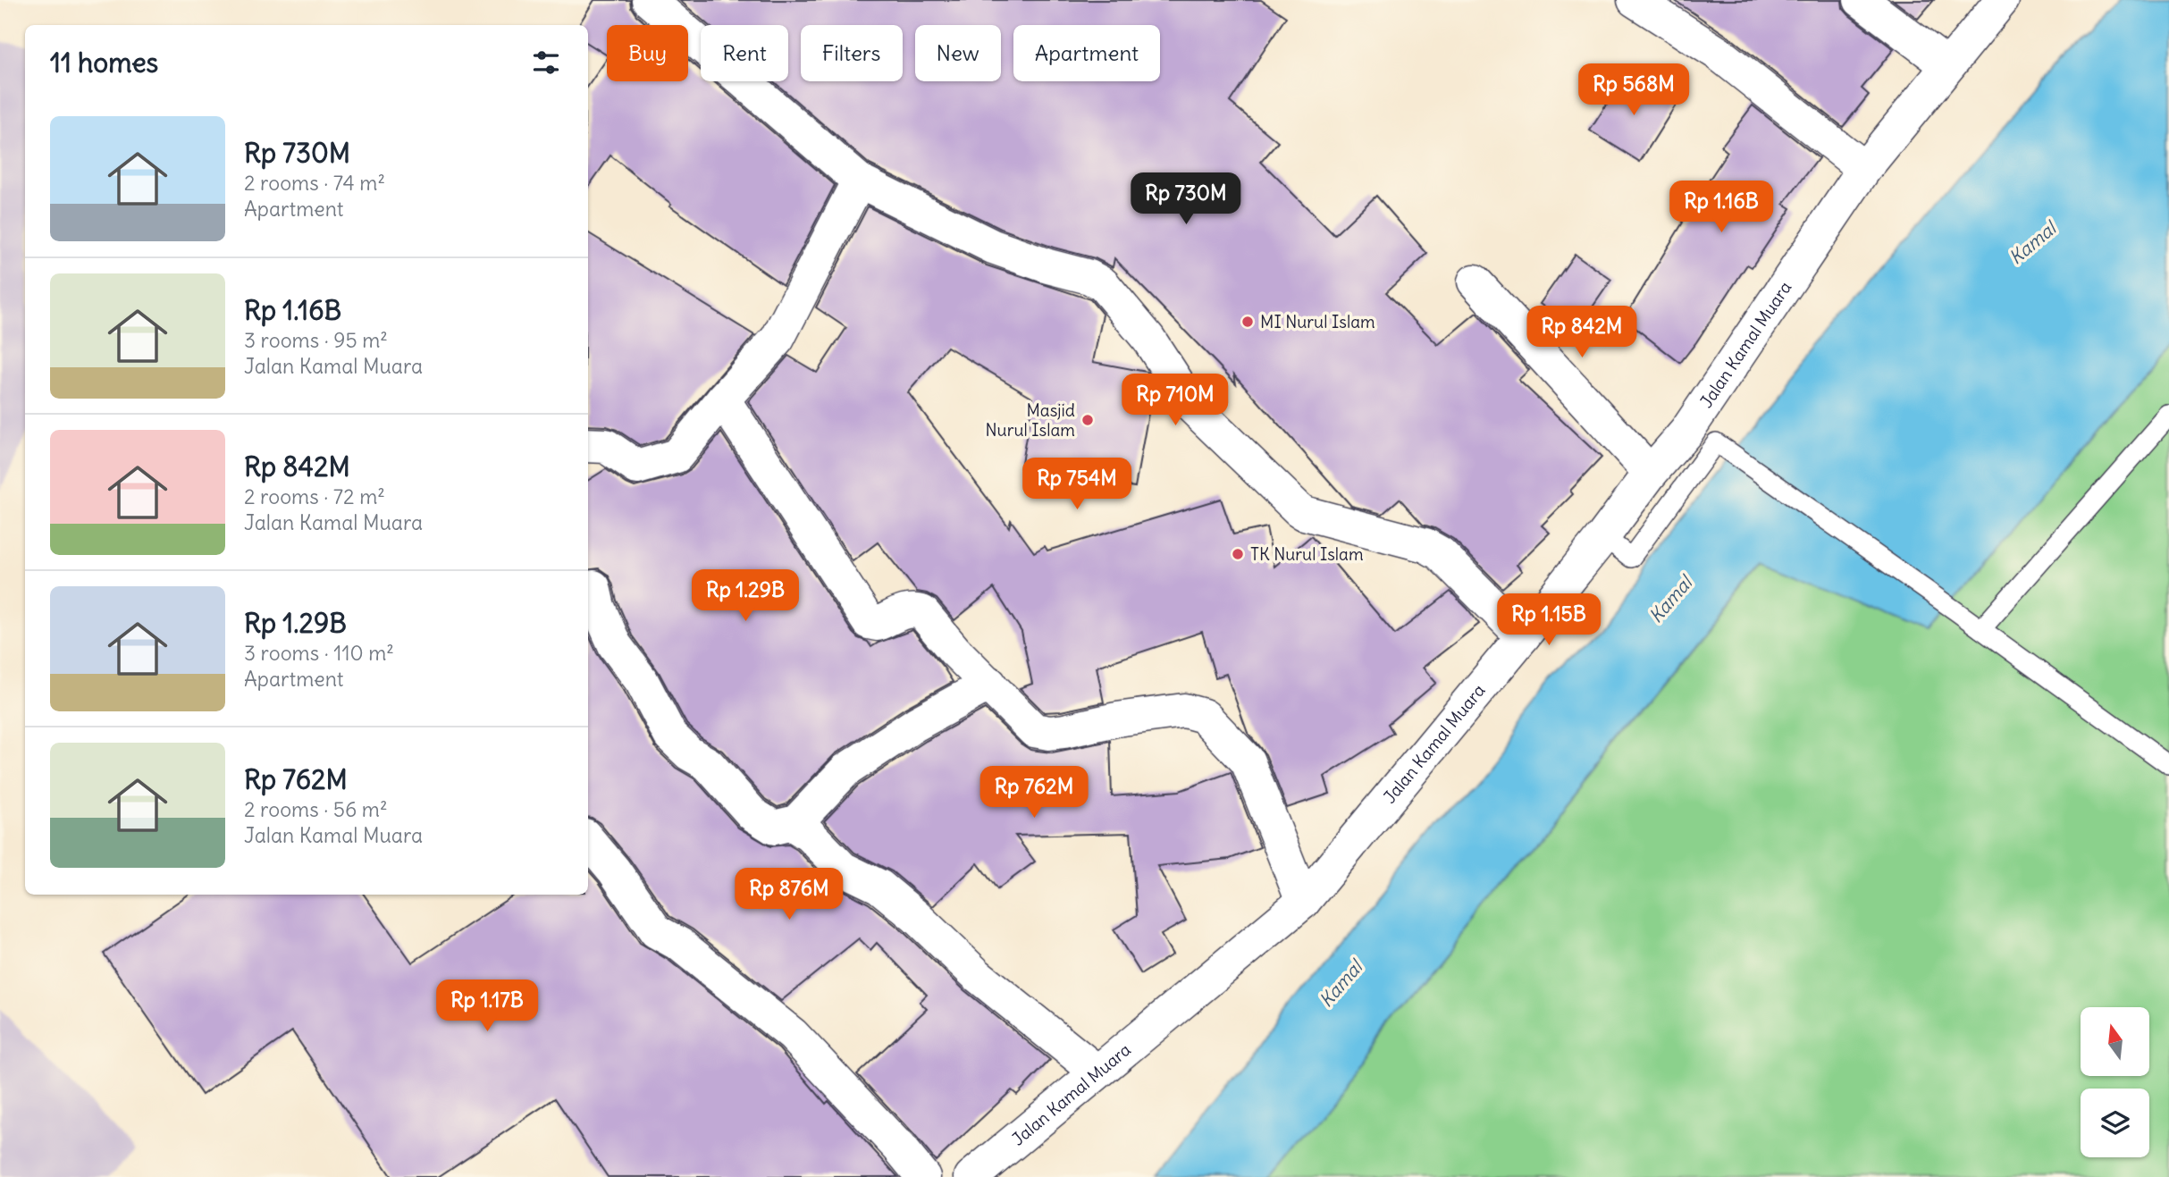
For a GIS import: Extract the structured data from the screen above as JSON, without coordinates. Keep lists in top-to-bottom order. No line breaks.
{"streets":{"street":["Jalan Kamal Muara"]},"water":["Kamal"],"places":["MI Nurul Islam","Masjid Nurul Islam","TK Nurul Islam"],"north":"top","page":{"chip":["Buy","Rent","Filters","New","Apartment"],"heading":"11 homes","price":["Rp 568M","Rp 730M","Rp 1.16B","Rp 842M","Rp 710M","Rp 754M","Rp 1.29B","Rp 1.15B","Rp 762M","Rp 876M","Rp 1.17B"],"list":[{"name":"Rp 730M","note":"2 rooms · 74 m² · Apartment"},{"name":"Rp 1.16B","note":"3 rooms · 95 m² · Jalan Kamal Muara"},{"name":"Rp 842M","note":"2 rooms · 72 m² · Jalan Kamal Muara"},{"name":"Rp 1.29B","note":"3 rooms · 110 m² · Apartment"},{"name":"Rp 762M","note":"2 rooms · 56 m² · Jalan Kamal Muara"}]}}
